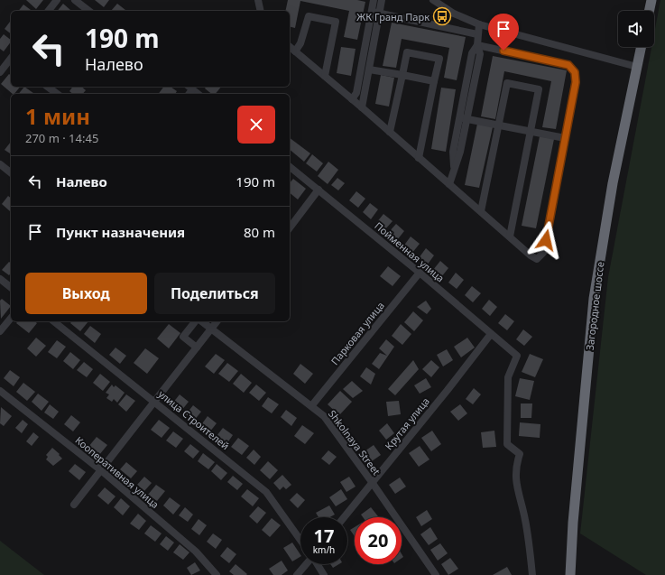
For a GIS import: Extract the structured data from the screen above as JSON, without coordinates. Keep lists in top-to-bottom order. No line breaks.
{"streets":{"highway":["Загородное шоссе"],"street":["Пойменная улица","Парковая улица","улица Строителей","Крутая улица","Shkolnaya Street","Кооперативная улица"]},"crossings":[["Пойменная улица","Парковая улица"],["Пойменная улица","Крутая улица"],["Парковая улица","Shkolnaya Street"],["Крутая улица","Shkolnaya Street"]],"places":{"bus stop":["ЖК Гранд Парк"]},"page":{"turn":["190 m","Налево"],"heading":["1 мин","270 m · 14:45"],"list":[{"name":"Налево","value":"190 m"},{"name":"Пункт назначения","value":"80 m"}],"buttons":["Выход","Поделиться"],"speed":"17 km/h","limit":"20"}}
